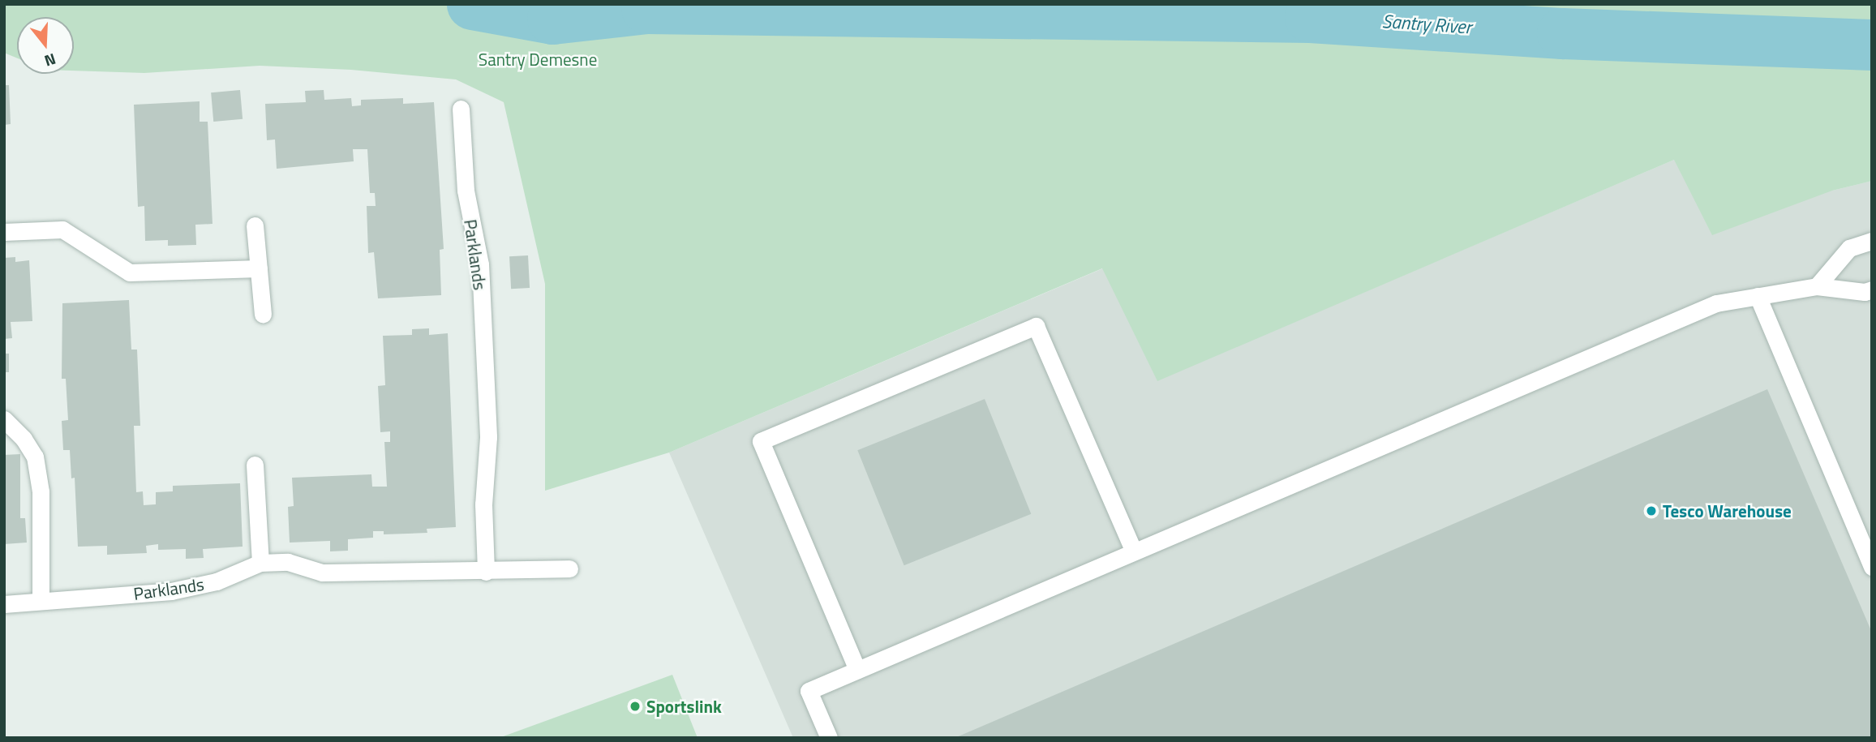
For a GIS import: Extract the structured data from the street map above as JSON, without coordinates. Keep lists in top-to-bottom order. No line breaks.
{"streets":{"street":["Parklands"]},"water":["Santry River"],"parks":["Santry Demesne"],"places":["Tesco Warehouse","Sportslink"],"north":"bottom"}
